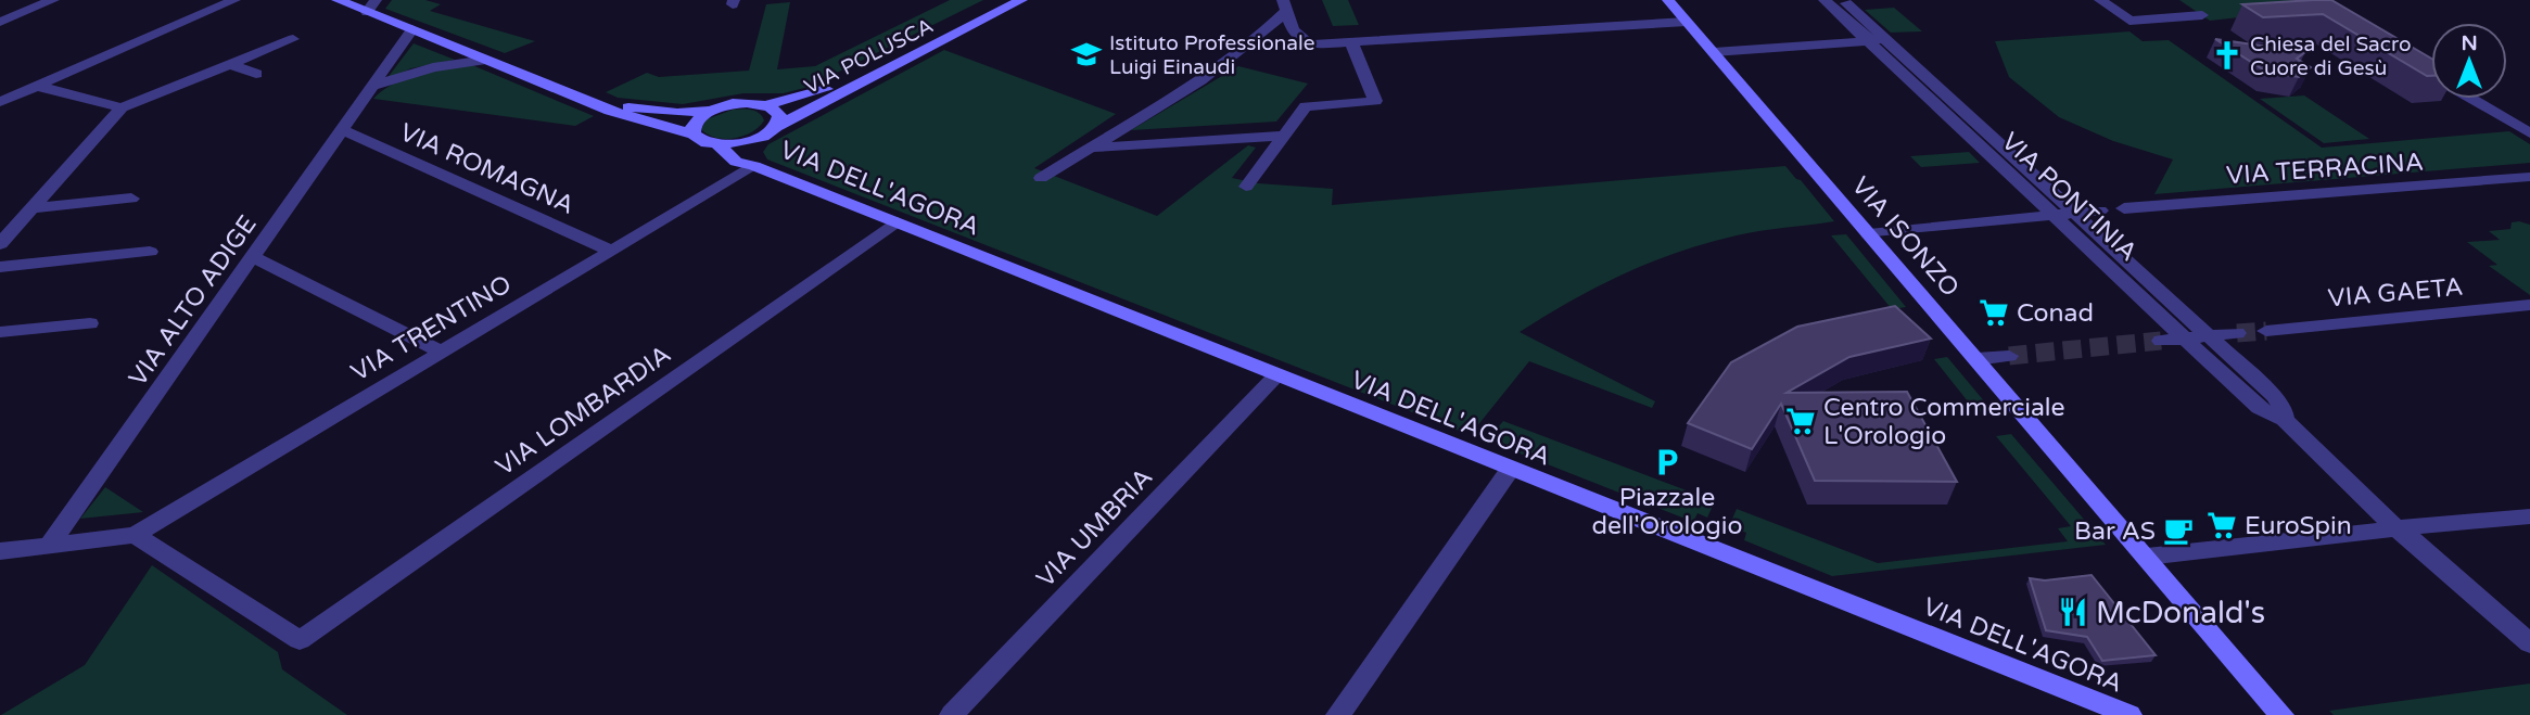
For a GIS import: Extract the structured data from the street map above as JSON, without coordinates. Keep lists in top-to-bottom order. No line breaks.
{"streets":{"street":["VIA POLUSCA","VIA ROMAGNA","VIA TERRACINA","VIA DELL'AGORA","VIA PONTINIA","VIA ISONZO","VIA GAETA","VIA ALTO ADIGE","VIA TRENTINO","VIA LOMBARDIA","VIA UMBRIA"]},"crossings":[["VIA POLUSCA","VIA DELL'AGORA"],["VIA ROMAGNA","VIA ALTO ADIGE"],["VIA ROMAGNA","VIA TRENTINO"],["VIA DELL'AGORA","VIA ALTO ADIGE"],["VIA DELL'AGORA","VIA TRENTINO"],["VIA DELL'AGORA","VIA LOMBARDIA"],["VIA DELL'AGORA","VIA UMBRIA"],["VIA TRENTINO","VIA LOMBARDIA"]],"places":{"school or university":["Istituto Professionale Luigi Einaudi"],"church":["Chiesa del Sacro Cuore di Gesù"],"supermarket":["Conad","Centro Commerciale L'Orologio","EuroSpin"],"parking":["Piazzale dell'Orologio"],"cafe":["Bar AS"],"restaurant":["McDonald's"]},"north":"top"}
